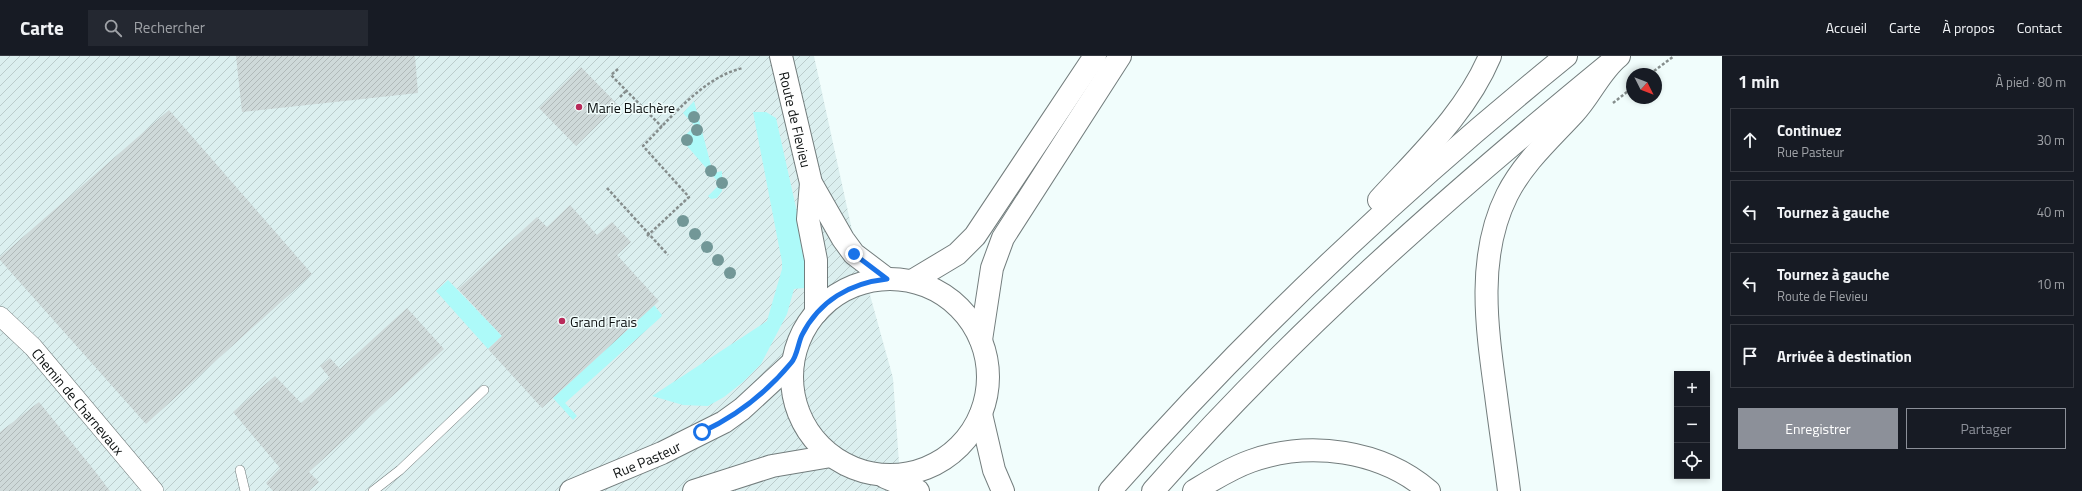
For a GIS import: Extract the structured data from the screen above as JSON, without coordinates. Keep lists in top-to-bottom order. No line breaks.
{"streets":{"main road":["Route de Flevieu","Rue Pasteur"],"street":["Chemin de Charnevaux"]},"places":["Marie Blachère","Grand Frais"],"north":"bottom right","page":{"header":"Carte","search":"Rechercher","nav":["Accueil","Carte","À propos","Contact"],"heading":["1 min","À pied · 80 m"],"list":[["Continuez","Rue Pasteur","30 m"],["Tournez à gauche","40 m"],["Tournez à gauche","Route de Flevieu","10 m"],"Arrivée à destination"],"map_buttons":["+","−"],"buttons":["Enregistrer","Partager"]}}
